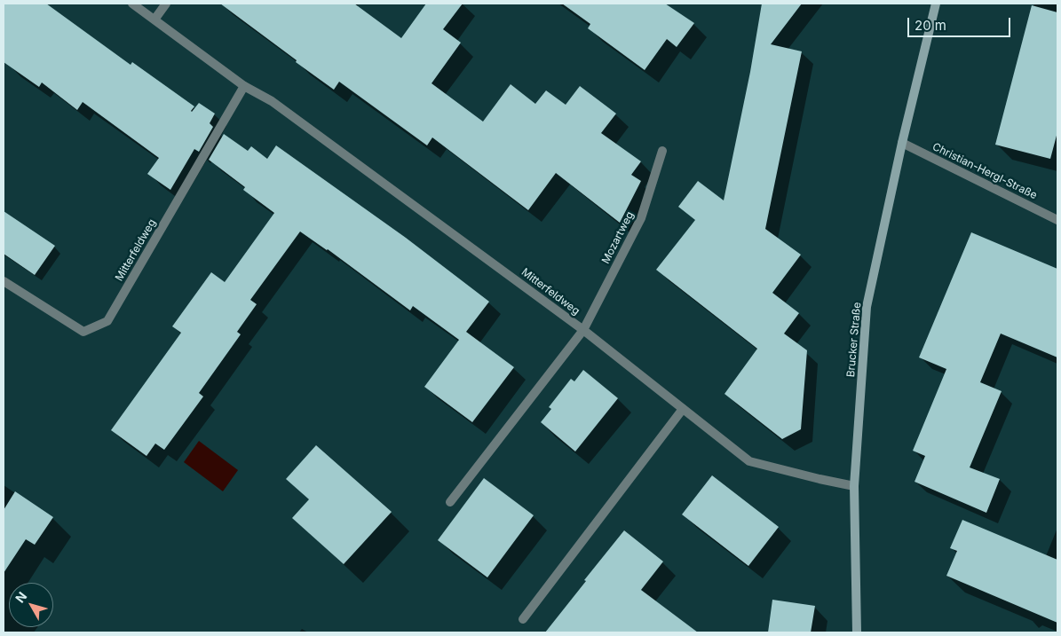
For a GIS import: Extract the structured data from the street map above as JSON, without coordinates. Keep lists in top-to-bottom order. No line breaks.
{"streets":{"main road":["Brucker Straße"],"street":["Christian-Hergl-Straße","Mozartweg","Mitterfeldweg"]},"crossings":[["Christian-Hergl-Straße","Brucker Straße"],["Mozartweg","Mitterfeldweg"],["Mitterfeldweg","Brucker Straße"]],"scale_bar":"20 m","north":"top left"}
